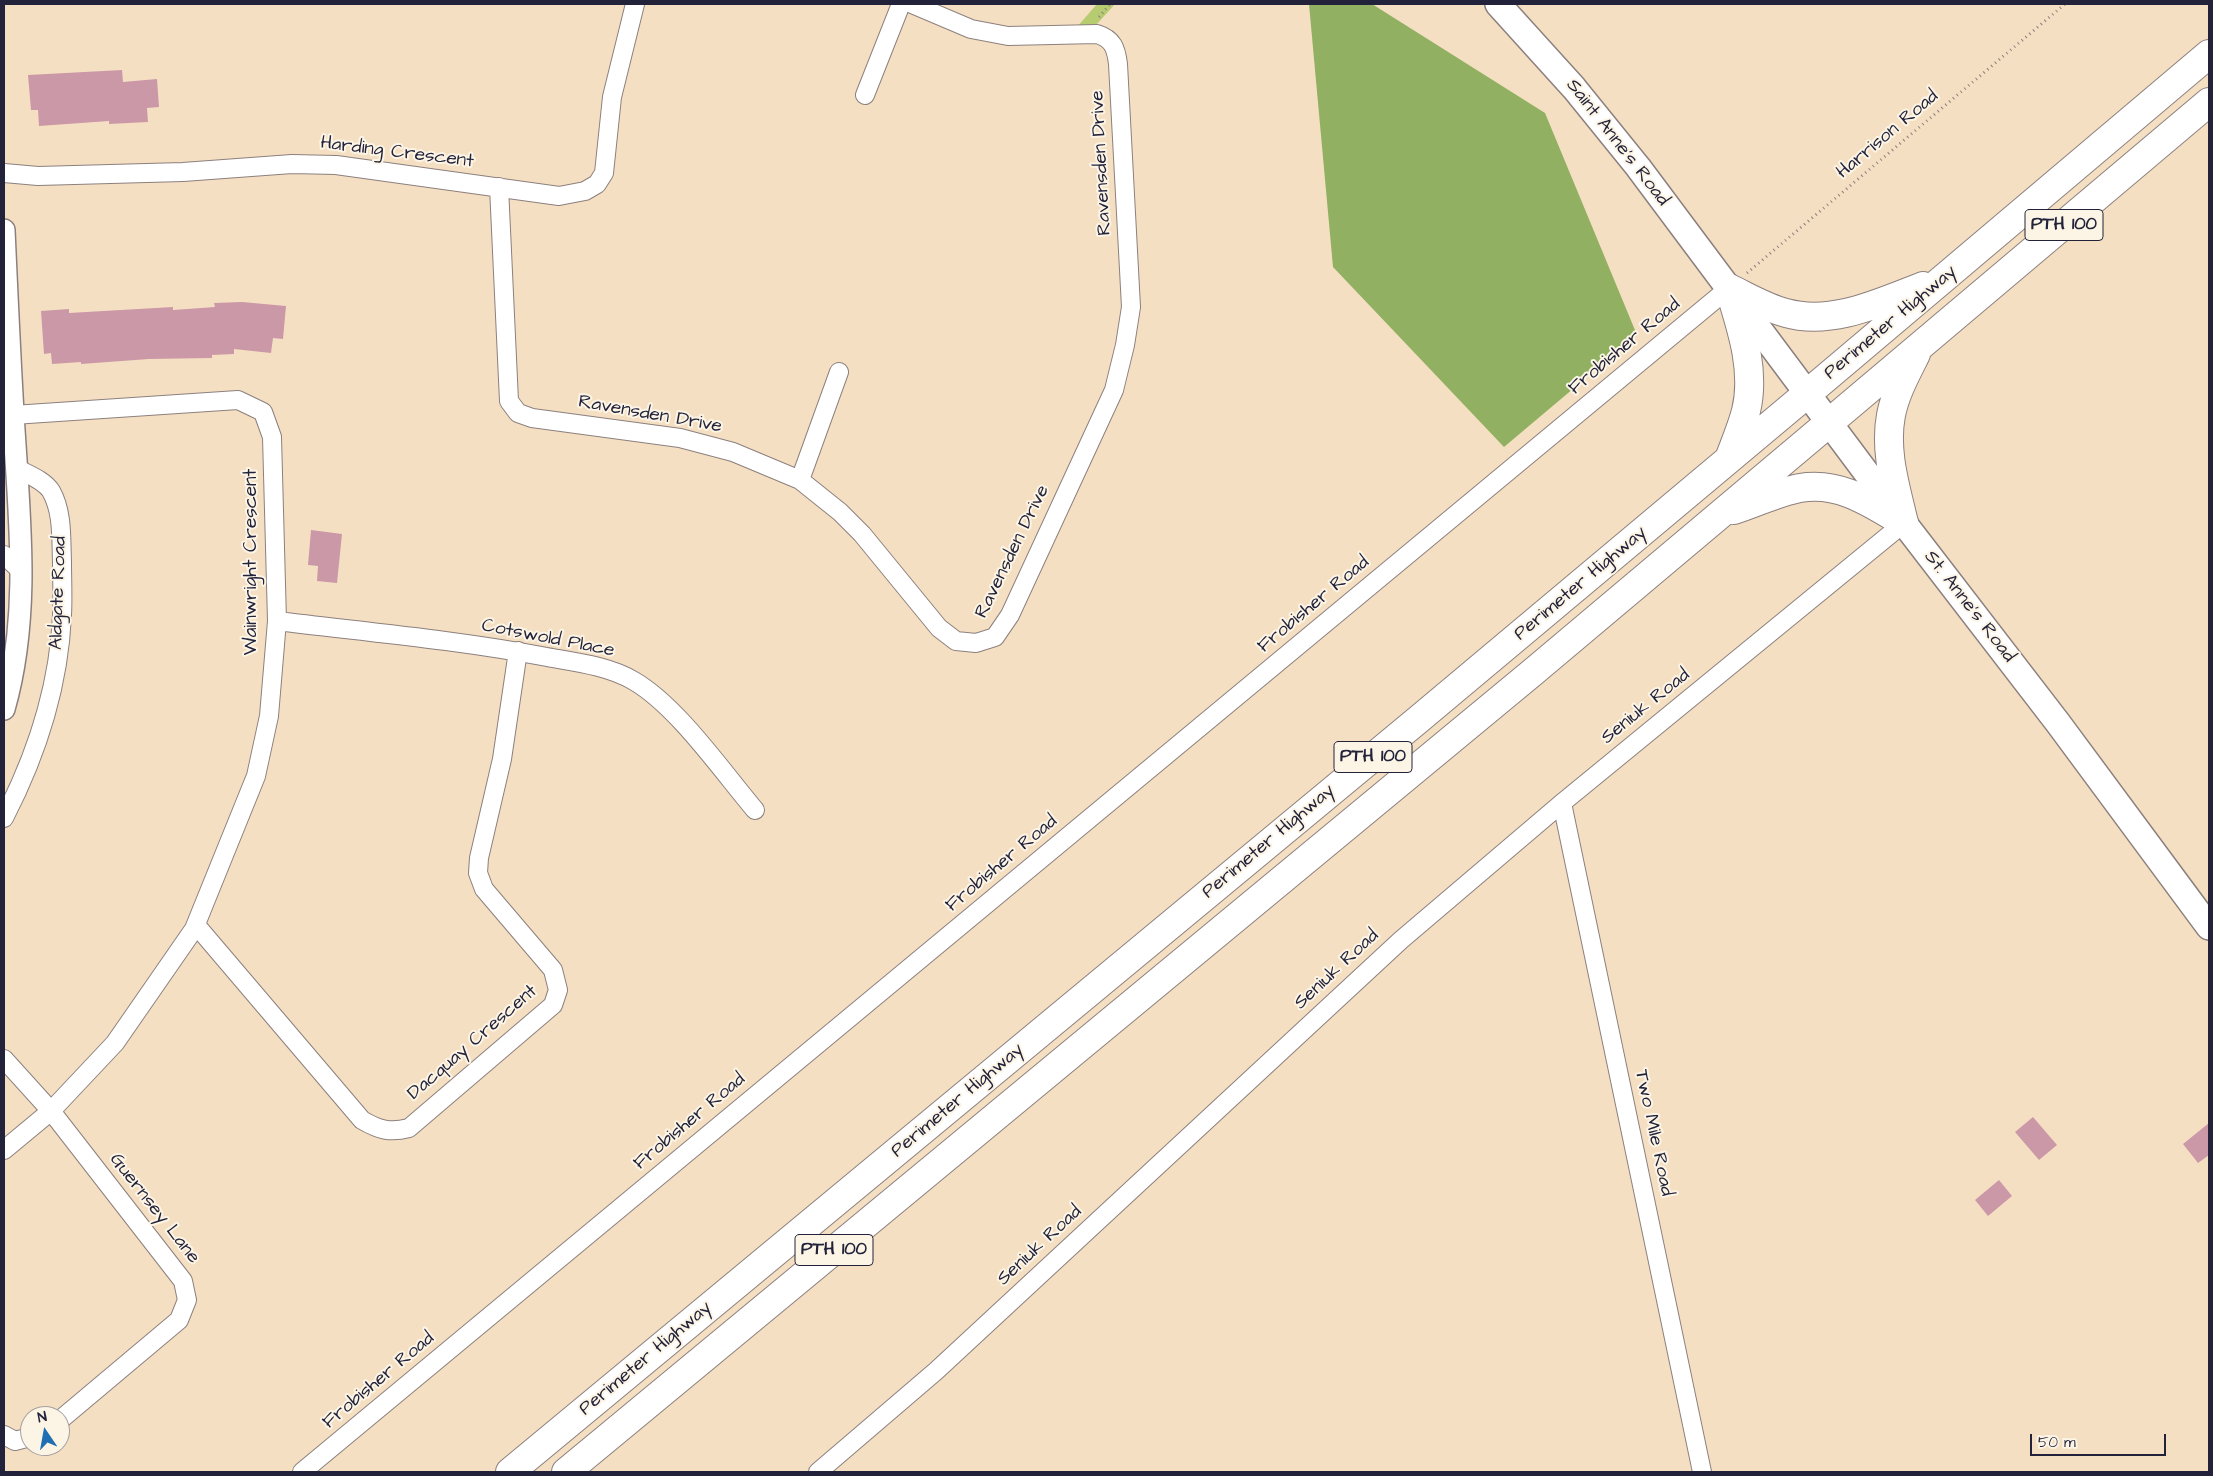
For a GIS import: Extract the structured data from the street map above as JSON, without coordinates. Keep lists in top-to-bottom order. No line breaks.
{"streets":{"highway":["PTH 100","Perimeter Highway"],"main road":["Saint Anne's Road","St. Anne's Road"],"street":["Harding Crescent","Ravensden Drive","Frobisher Road","Wainwright Crescent","Aldgate Road","Cotswold Place","Seniuk Road","Dacquay Crescent","Two Mile Road","Guernsey Lane"],"path":["Harrison Road"]},"crossings":[["Harrison Road","Saint Anne's Road"],["Harrison Road","Frobisher Road"],["Harrison Road","St. Anne's Road"],["Saint Anne's Road","Frobisher Road"],["Saint Anne's Road","St. Anne's Road"],["Harding Crescent","Ravensden Drive"],["Perimeter Highway","St. Anne's Road"],["Frobisher Road","St. Anne's Road"],["Wainwright Crescent","Aldgate Road"],["Wainwright Crescent","Cotswold Place"],["Wainwright Crescent","Dacquay Crescent"],["Wainwright Crescent","Guernsey Lane"],["St. Anne's Road","Seniuk Road"],["Cotswold Place","Dacquay Crescent"],["Seniuk Road","Two Mile Road"]],"scale_bar":"50 m","north":"top"}
